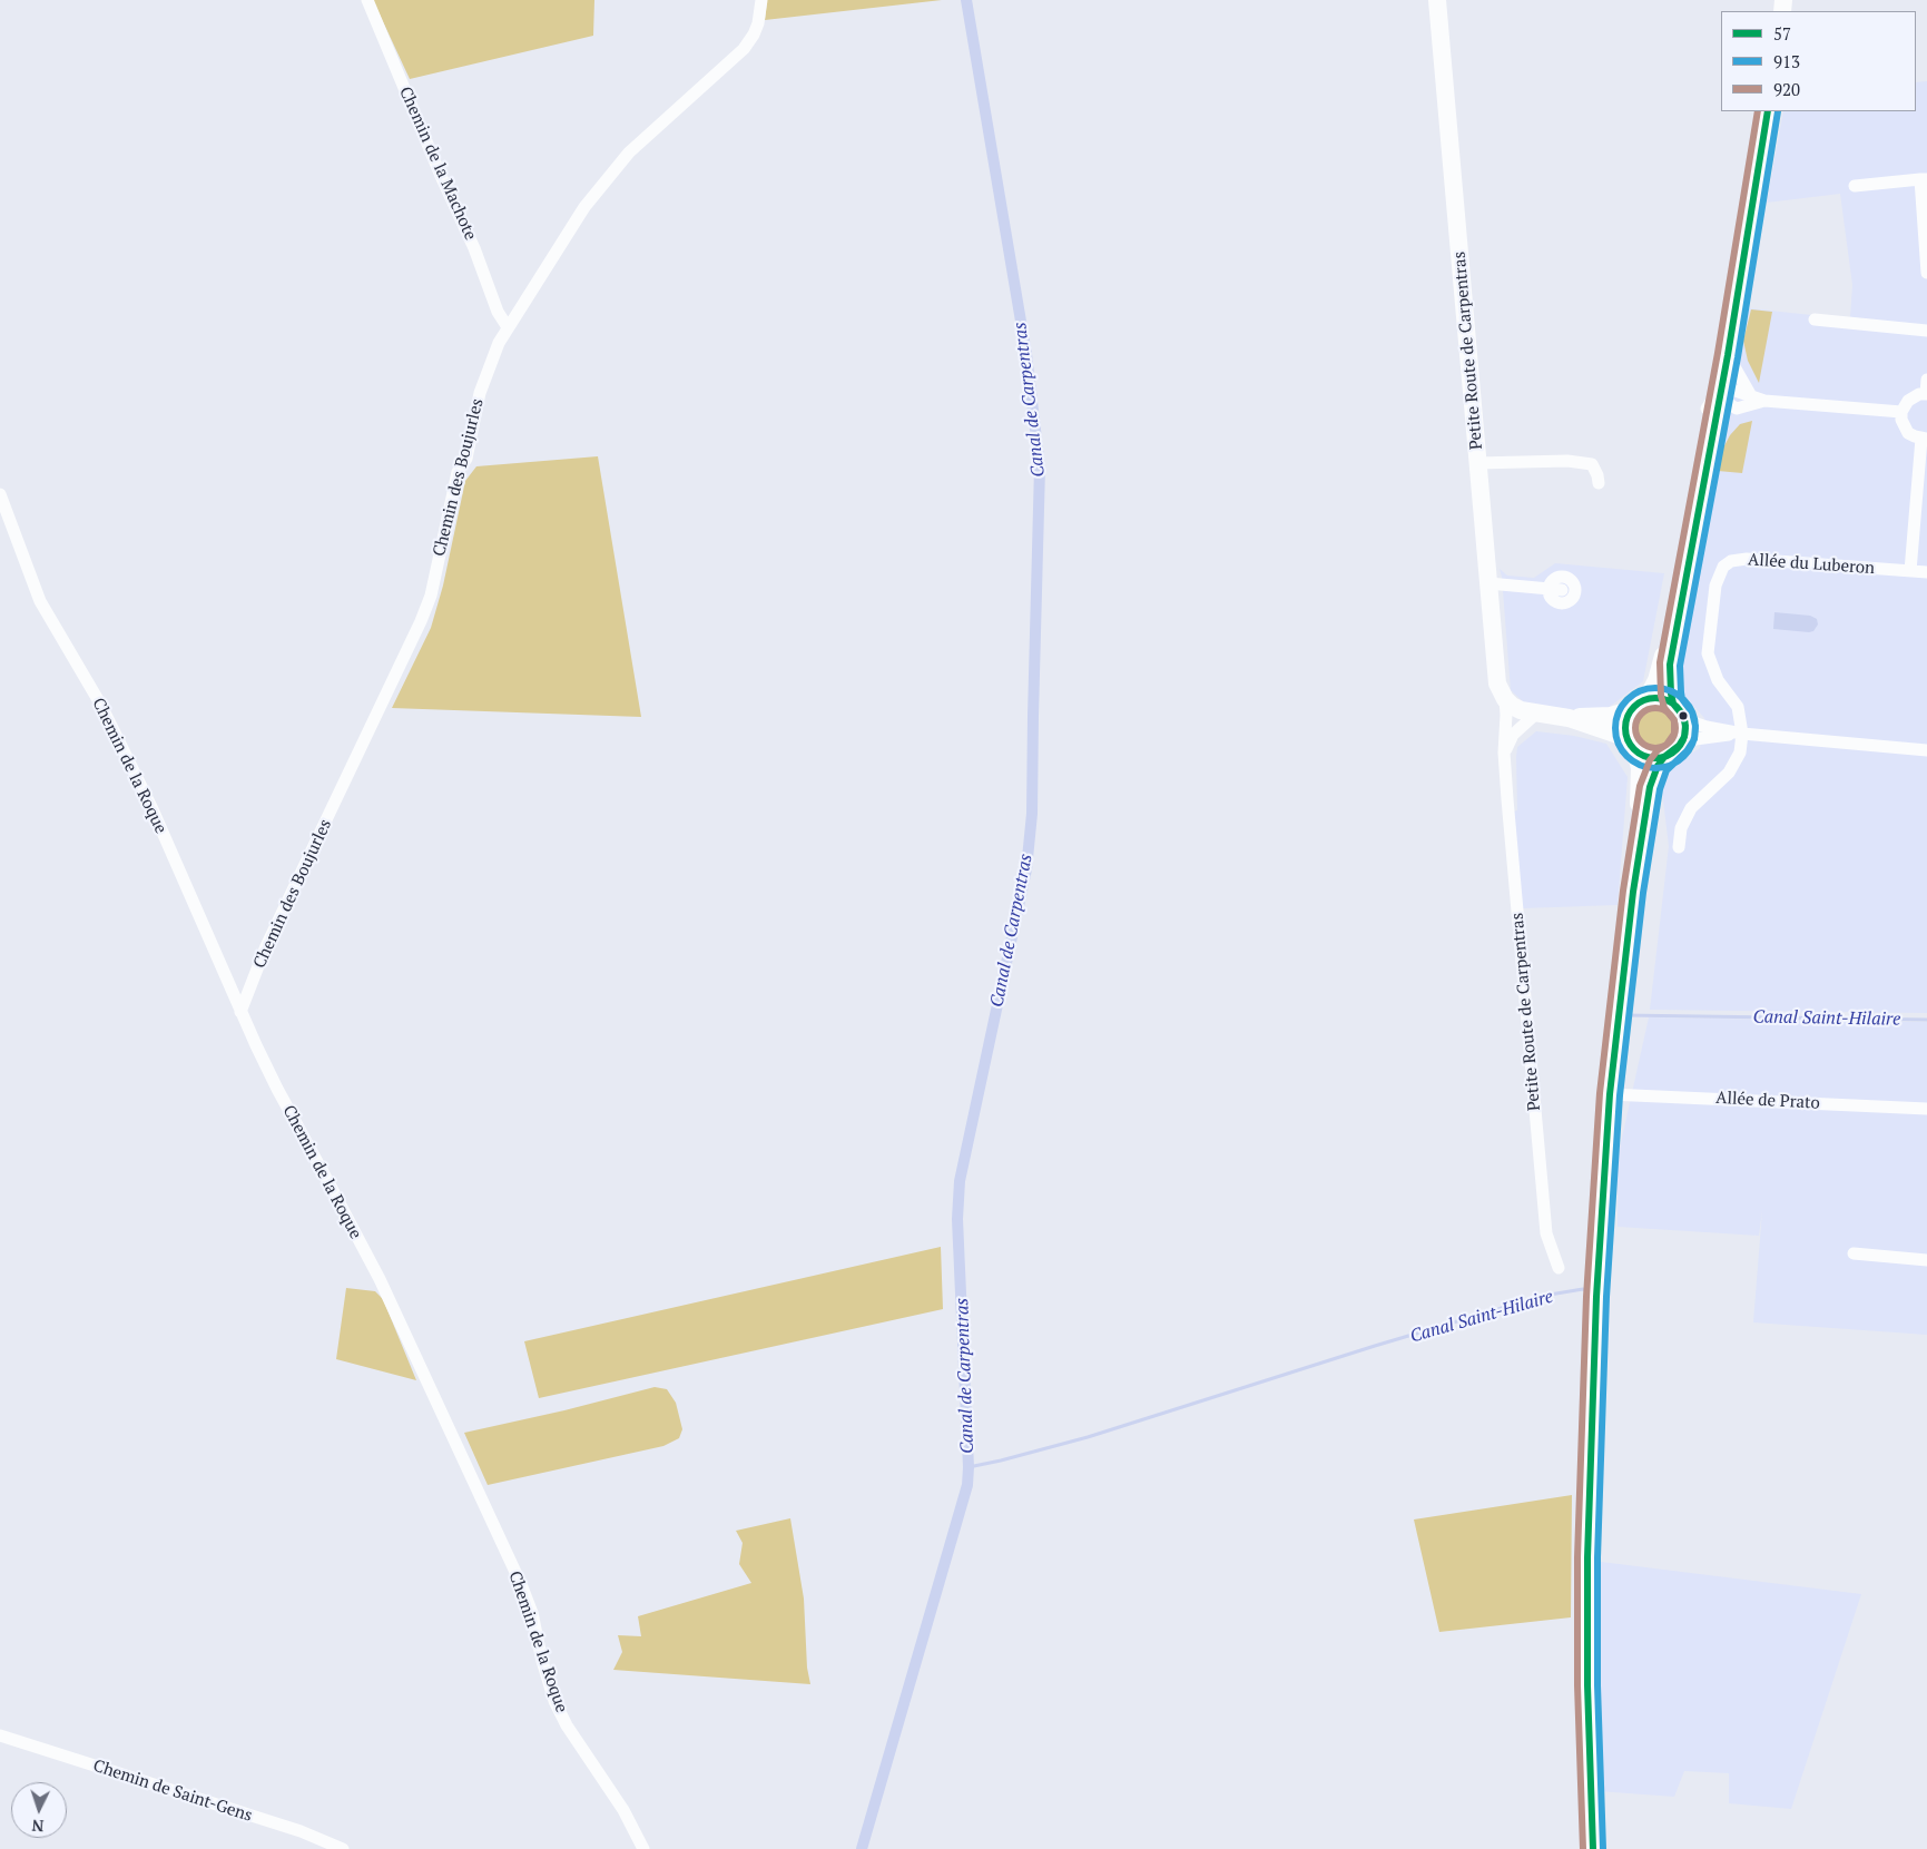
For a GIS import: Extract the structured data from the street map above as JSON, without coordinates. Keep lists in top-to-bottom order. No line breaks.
{"streets":{"main road":["Petite Route de Carpentras"],"street":["Chemin de la Machote","Chemin des Boujurles","Allée du Luberon","Chemin de la Roque","Allée de Prato","Chemin de Saint-Gens"]},"crossings":[["Chemin de la Machote","Chemin des Boujurles"],["Chemin des Boujurles","Chemin de la Roque"]],"water":["Canal de Carpentras","Canal Saint-Hilaire"],"lines":["transit line 57","transit line 913","transit line 920"],"legend":["57","913","920"],"north":"bottom"}
